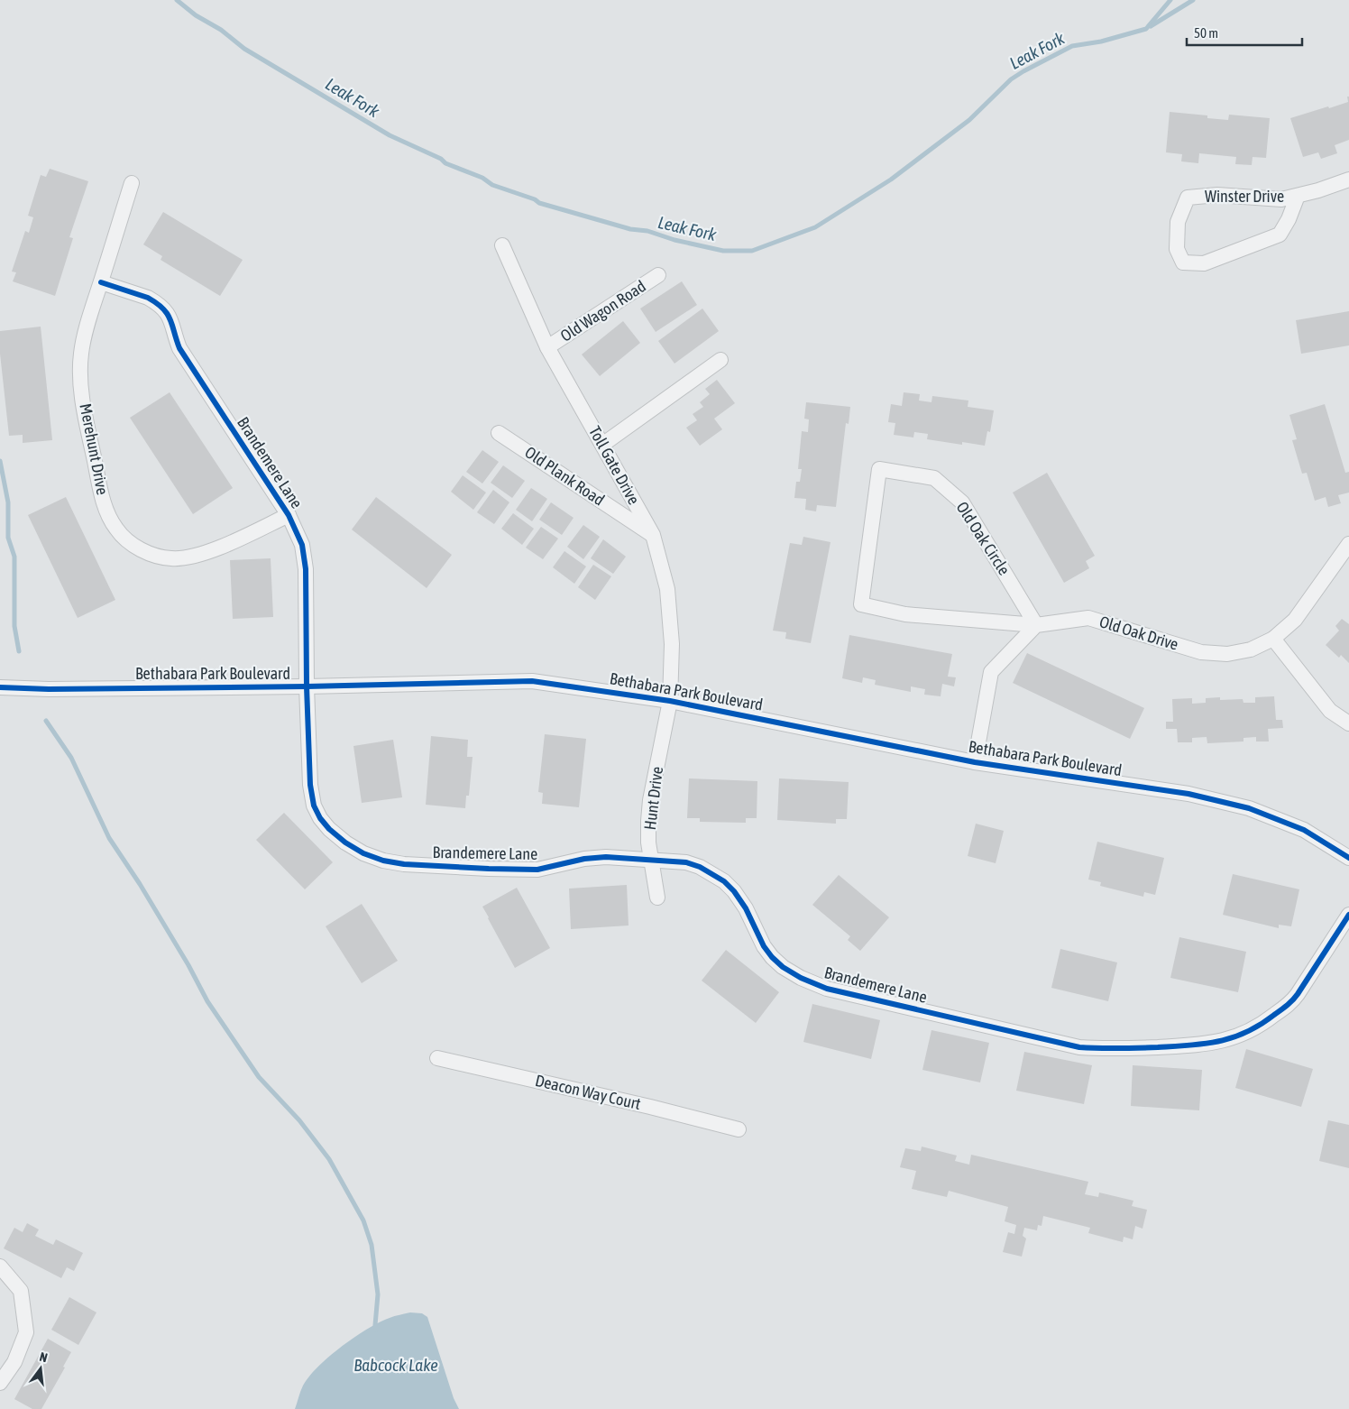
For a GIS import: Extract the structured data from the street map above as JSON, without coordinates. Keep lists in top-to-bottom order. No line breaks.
{"streets":{"street":["Winster Drive","Old Wagon Road","Merehunt Drive","Brandemere Lane","Toll Gate Drive","Old Plank Road","Old Oak Circle","Old Oak Drive","Bethabara Park Boulevard","Hunt Drive","Deacon Way Court"]},"crossings":[["Old Wagon Road","Toll Gate Drive"],["Merehunt Drive","Brandemere Lane"],["Brandemere Lane","Bethabara Park Boulevard"],["Brandemere Lane","Hunt Drive"],["Toll Gate Drive","Old Plank Road"],["Toll Gate Drive","Bethabara Park Boulevard"],["Toll Gate Drive","Hunt Drive"],["Old Oak Circle","Old Oak Drive"],["Bethabara Park Boulevard","Hunt Drive"]],"water":["Leak Fork","Babcock Lake"],"scale_bar":"50 m","north":"top"}
